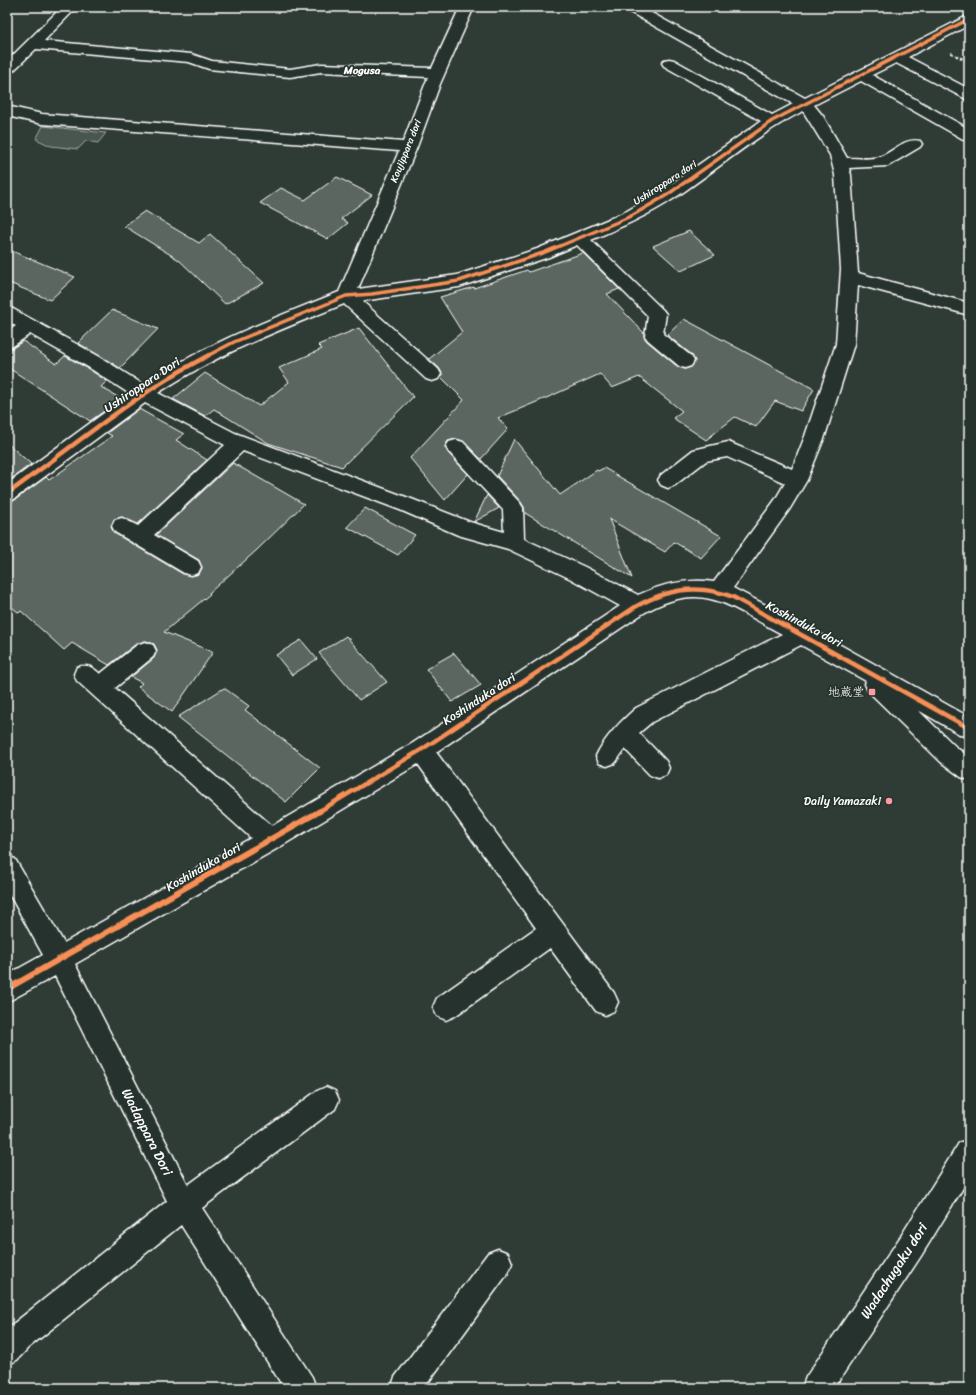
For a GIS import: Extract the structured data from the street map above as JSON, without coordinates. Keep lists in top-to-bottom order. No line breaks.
{"streets":{"street":["Koujippara dori","Ushiroppara dori","Ushiroppara Dori","Koshinduka dori","Wadappara Dori","Wadachugaku dori"]},"crossings":[["Koujippara dori","Ushiroppara dori"],["Koujippara dori","Ushiroppara Dori"],["Ushiroppara dori","Ushiroppara Dori"],["Koshinduka dori","Wadappara Dori"]],"districts":["Mogusa"],"places":{"transit":["地蔵堂"],"other":["Daily Yamazaki"]}}
